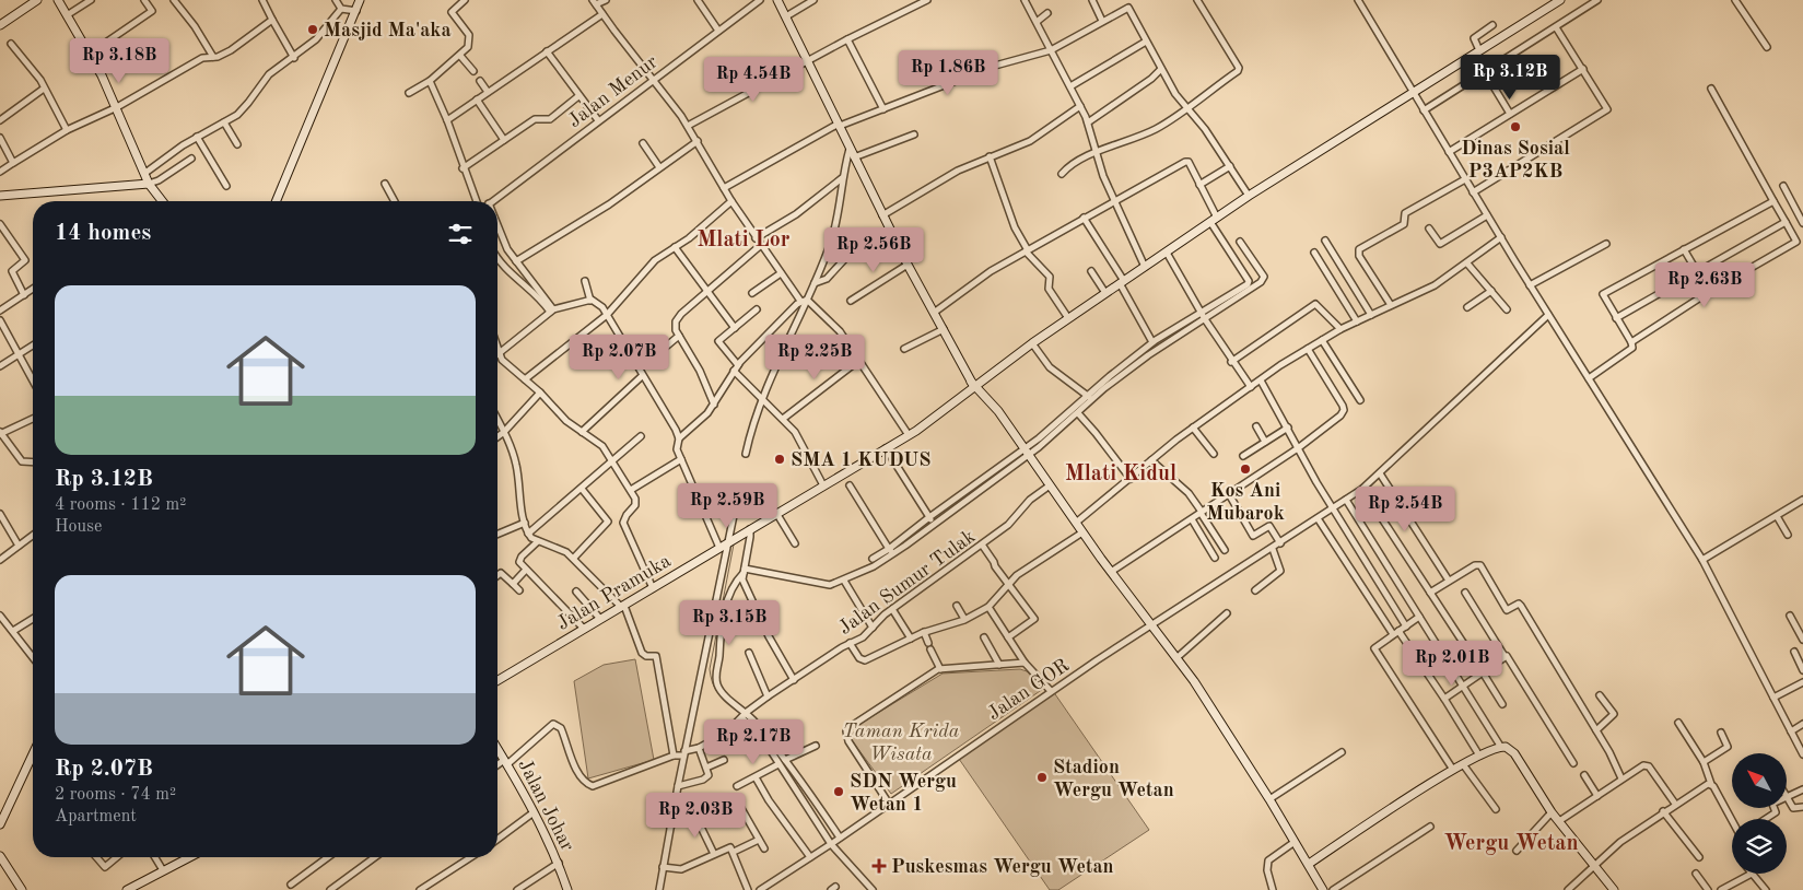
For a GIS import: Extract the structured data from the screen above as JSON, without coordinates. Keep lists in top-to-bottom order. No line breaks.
{"streets":{"street":["Jalan Menur","Jalan Sumur Tulak","Jalan Pramuka","Jalan GOR","Jalan Johar"]},"districts":["Mlati Lor","Mlati Kidul","Wergu Wetan"],"parks":["Taman Krida Wisata"],"places":{"other":["Masjid Ma'aka","Dinas Sosial P3AP2KB","SMA 1 KUDUS","Kos Ani Mubarok","Stadion Wergu Wetan","SDN Wergu Wetan 1"],"health":["Puskesmas Wergu Wetan"]},"north":"top left","page":{"price":["Rp 3.18B","Rp 1.86B","Rp 3.12B","Rp 4.54B","Rp 2.56B","Rp 2.63B","Rp 2.07B","Rp 2.25B","Rp 2.59B","Rp 2.54B","Rp 3.15B","Rp 2.01B","Rp 2.17B","Rp 2.03B"],"heading":"14 homes","list":[{"name":"Rp 3.12B","note":"4 rooms · 112 m² · House"},{"name":"Rp 2.07B","note":"2 rooms · 74 m² · Apartment"}]}}
